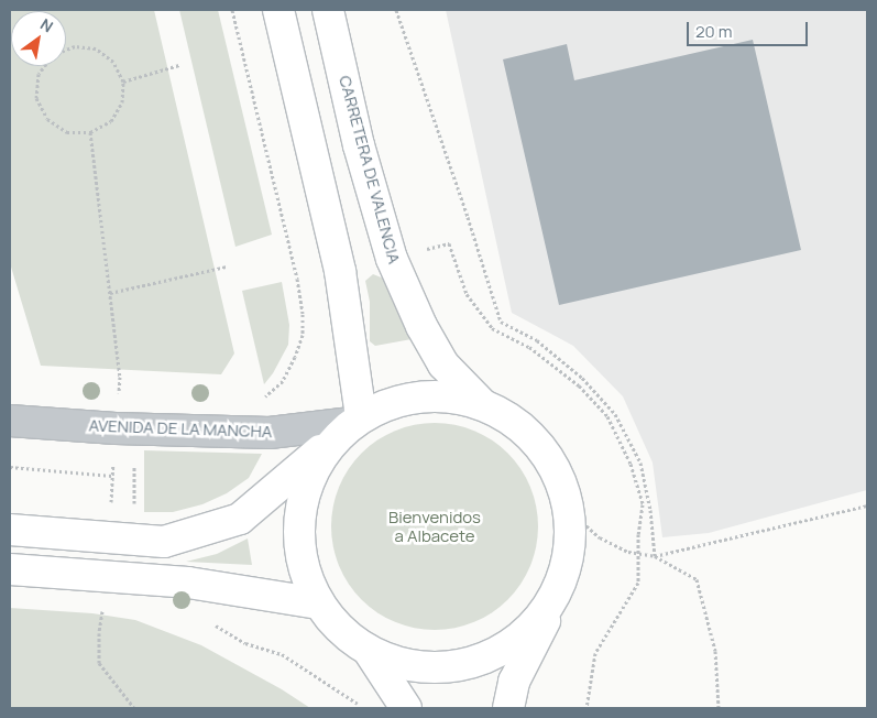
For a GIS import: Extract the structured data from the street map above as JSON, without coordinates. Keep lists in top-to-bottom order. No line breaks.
{"streets":{"main road":["CARRETERA DE VALENCIA"],"street":["AVENIDA DE LA MANCHA"]},"parks":["Bienvenidos a Albacete"],"scale_bar":"20 m","north":"top right"}
